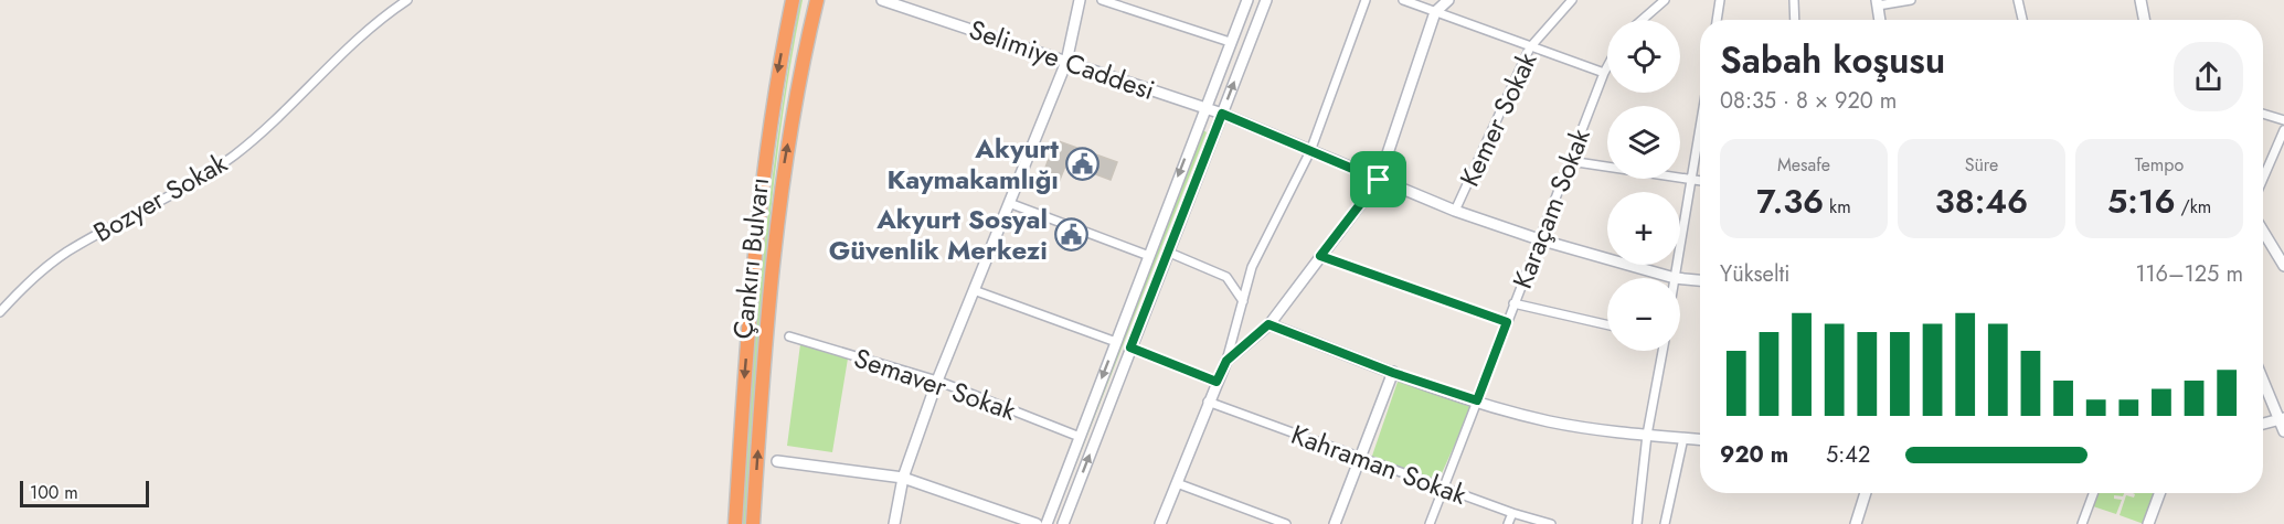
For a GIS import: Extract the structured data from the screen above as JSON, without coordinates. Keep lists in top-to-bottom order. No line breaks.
{"streets":{"highway":["Çankırı Bulvarı"],"street":["Selimiye Caddesi","Kemer Sokak","Bozyer Sokak","Karaçam Sokak","Semaver Sokak","Kahraman Sokak"]},"crossings":[["Selimiye Caddesi","Kemer Sokak"],["Selimiye Caddesi","Karaçam Sokak"],["Karaçam Sokak","Kahraman Sokak"]],"places":{"public building":["Akyurt Kaymakamlığı","Akyurt Sosyal Güvenlik Merkezi"]},"scale_bar":"100 m","page":{"map_buttons":["+","−"],"heading":["Sabah koşusu","08:35 · 8 × 920 m"],"stats":[["Mesafe","7.36 km"],["Süre","38:46"],["Tempo","5:16 /km"]],"chart":["Yükselti","116–125 m"],"list":[{"name":"920 m","note":"5:42"}],"scale":"100 m"}}
